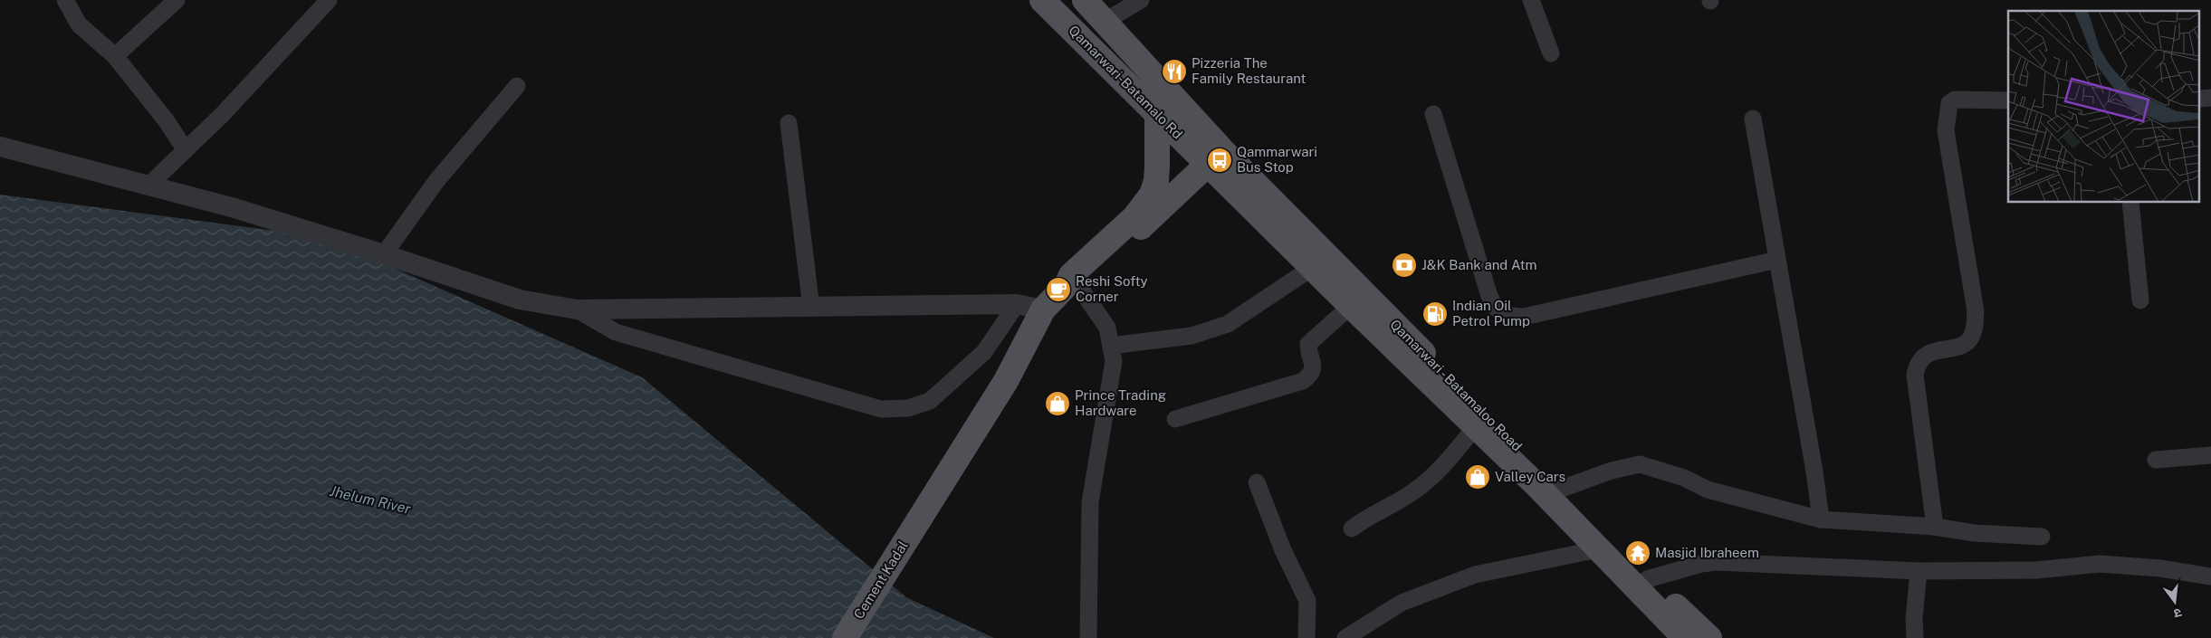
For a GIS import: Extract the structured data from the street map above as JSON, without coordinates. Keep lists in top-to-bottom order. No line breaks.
{"streets":{"main road":["Qamarwari-Batamalo Rd","Qamarwari - Batamaloo Road","Cement Kadal"]},"crossings":[["Qamarwari-Batamalo Rd","Qamarwari - Batamaloo Road"]],"water":["Jhelum River"],"places":{"restaurant":["Pizzeria The Family Restaurant"],"bus stop":["Qammarwari Bus Stop"],"bank":["J&K Bank and Atm"],"cafe":["Reshi Softy Corner"],"fuel station":["Indian Oil Petrol Pump"],"shop":["Prince Trading Hardware","Valley Cars"],"temple":["Masjid Ibraheem"]},"north":"bottom"}
